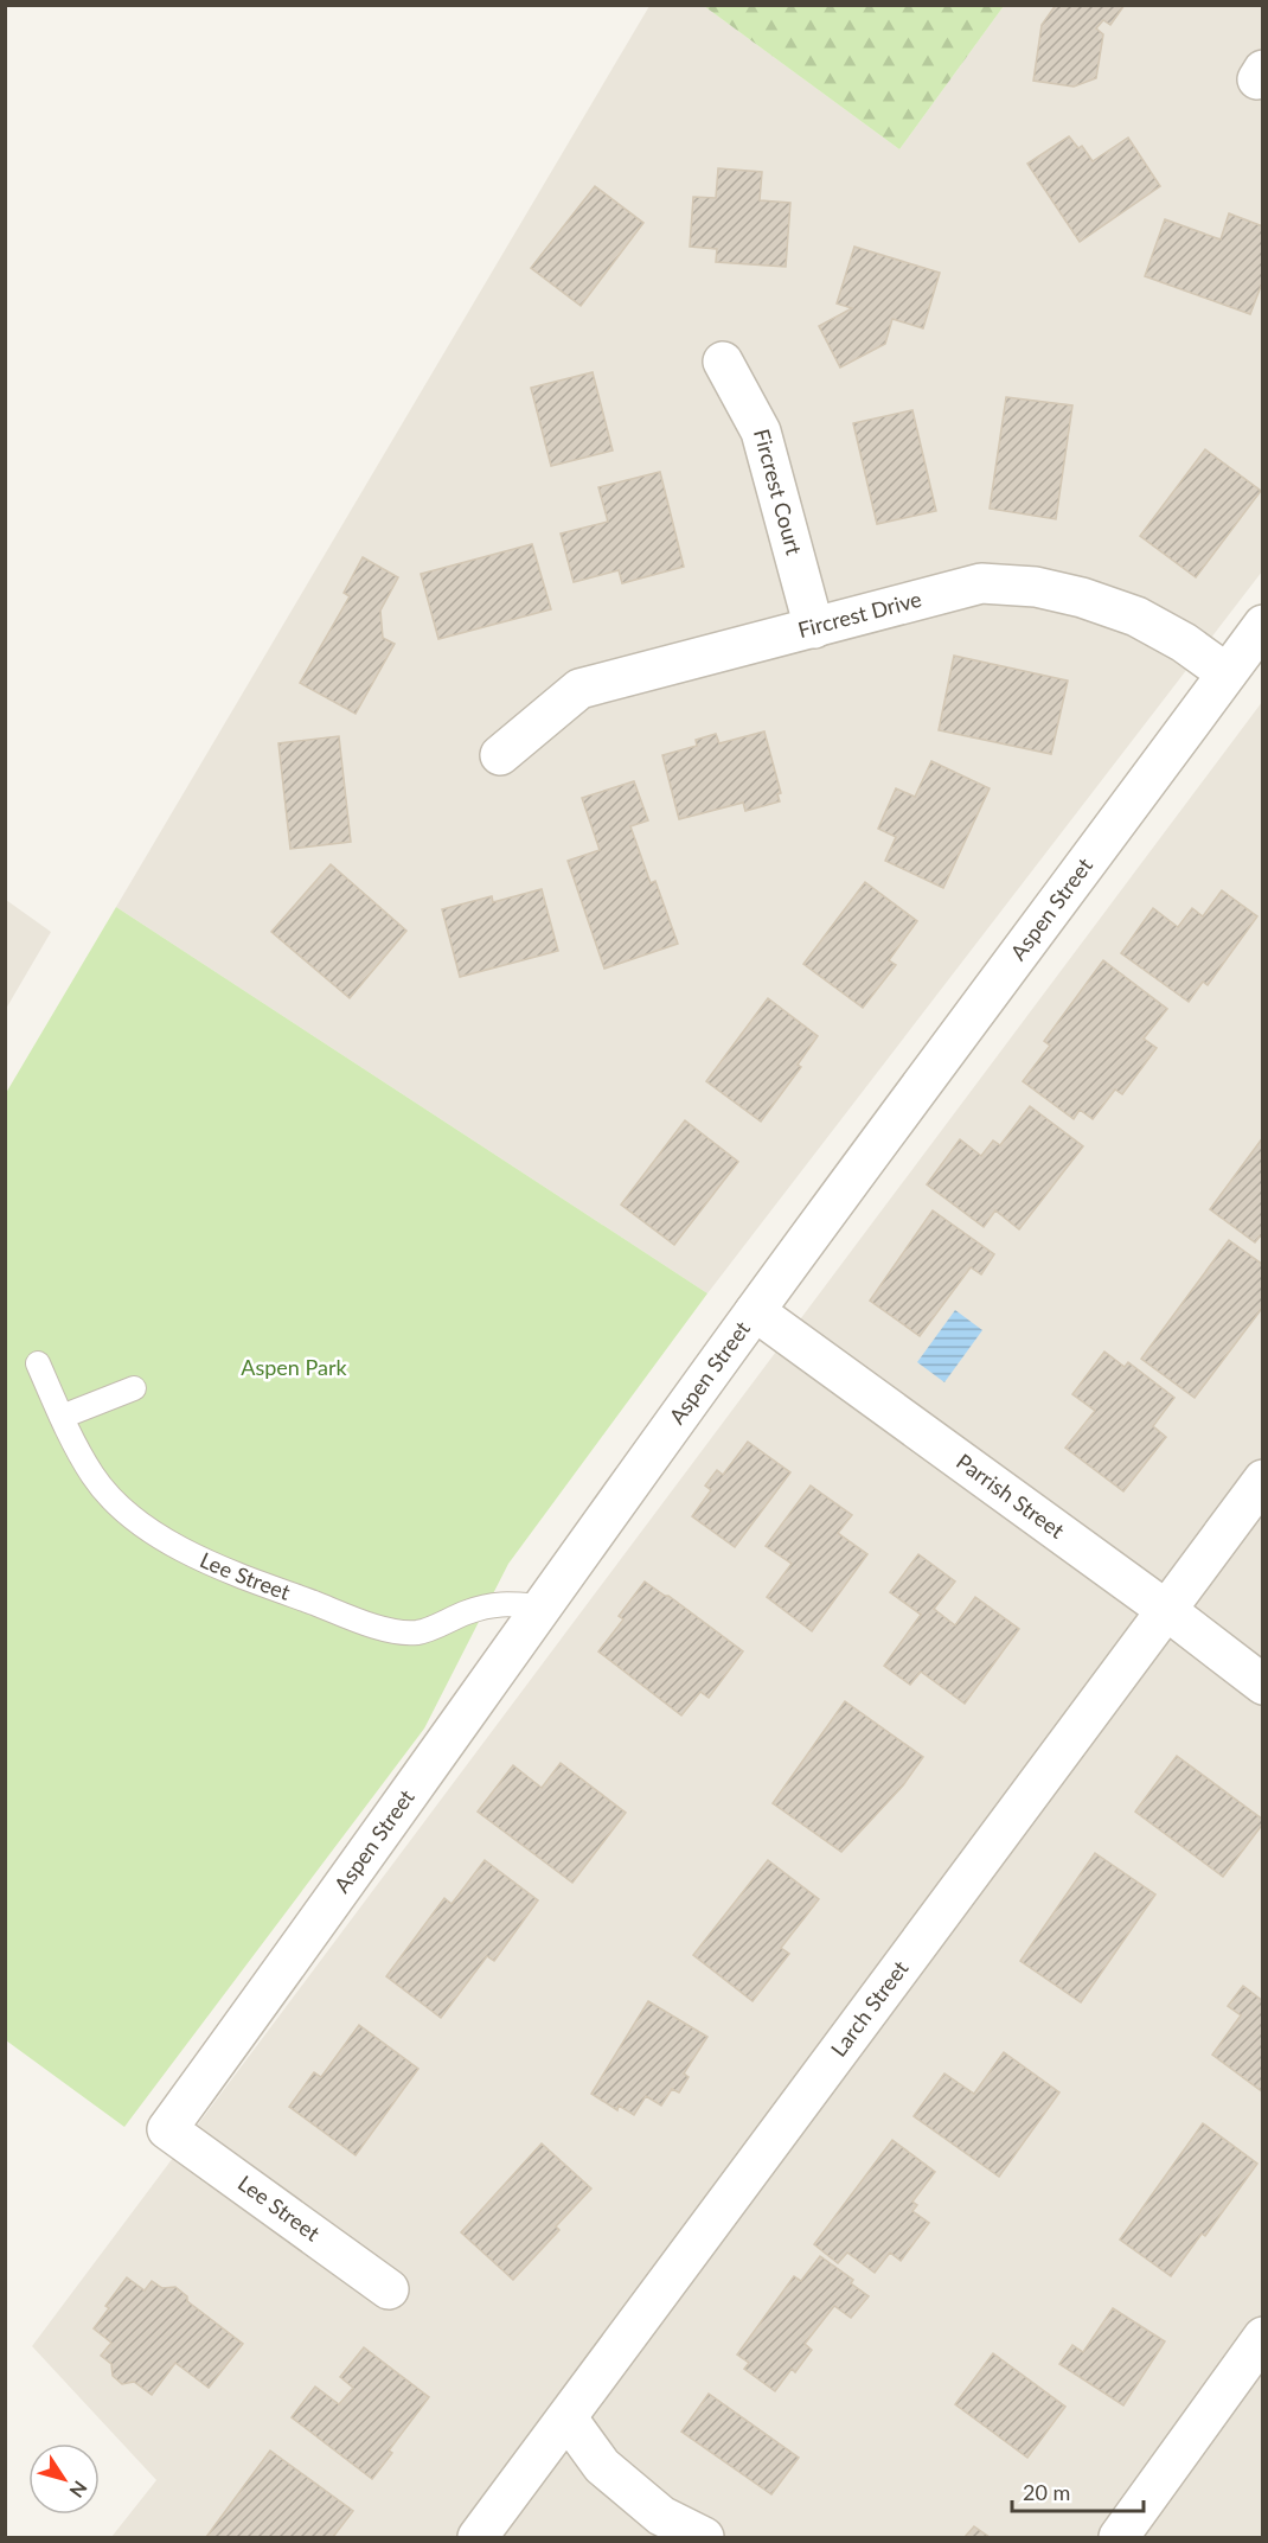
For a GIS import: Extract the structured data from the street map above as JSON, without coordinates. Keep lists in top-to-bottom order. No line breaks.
{"streets":{"street":["Fircrest Court","Fircrest Drive","Aspen Street","Parrish Street","Lee Street","Larch Street"]},"crossings":[["Fircrest Court","Fircrest Drive"],["Fircrest Drive","Aspen Street"],["Aspen Street","Parrish Street"],["Aspen Street","Lee Street"],["Parrish Street","Larch Street"]],"parks":["Aspen Park"],"scale_bar":"20 m","north":"bottom right"}
